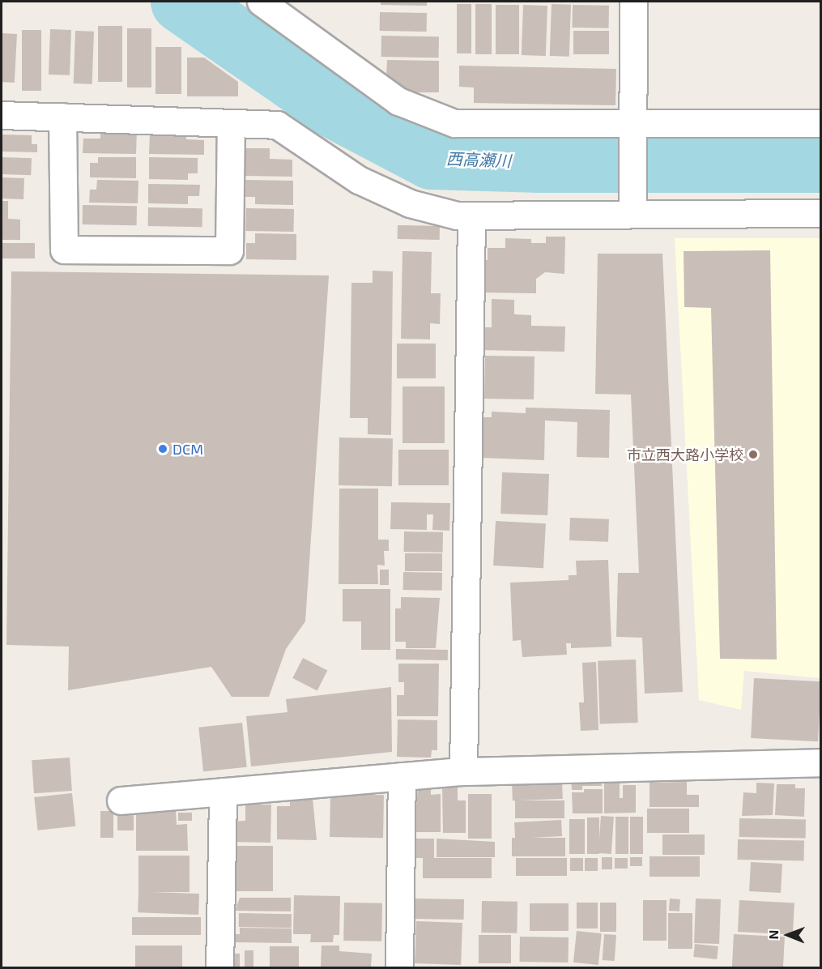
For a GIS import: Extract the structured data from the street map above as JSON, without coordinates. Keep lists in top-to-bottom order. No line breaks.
{"water":["西高瀬川"],"places":["DCM","市立西大路小学校"],"north":"left"}
